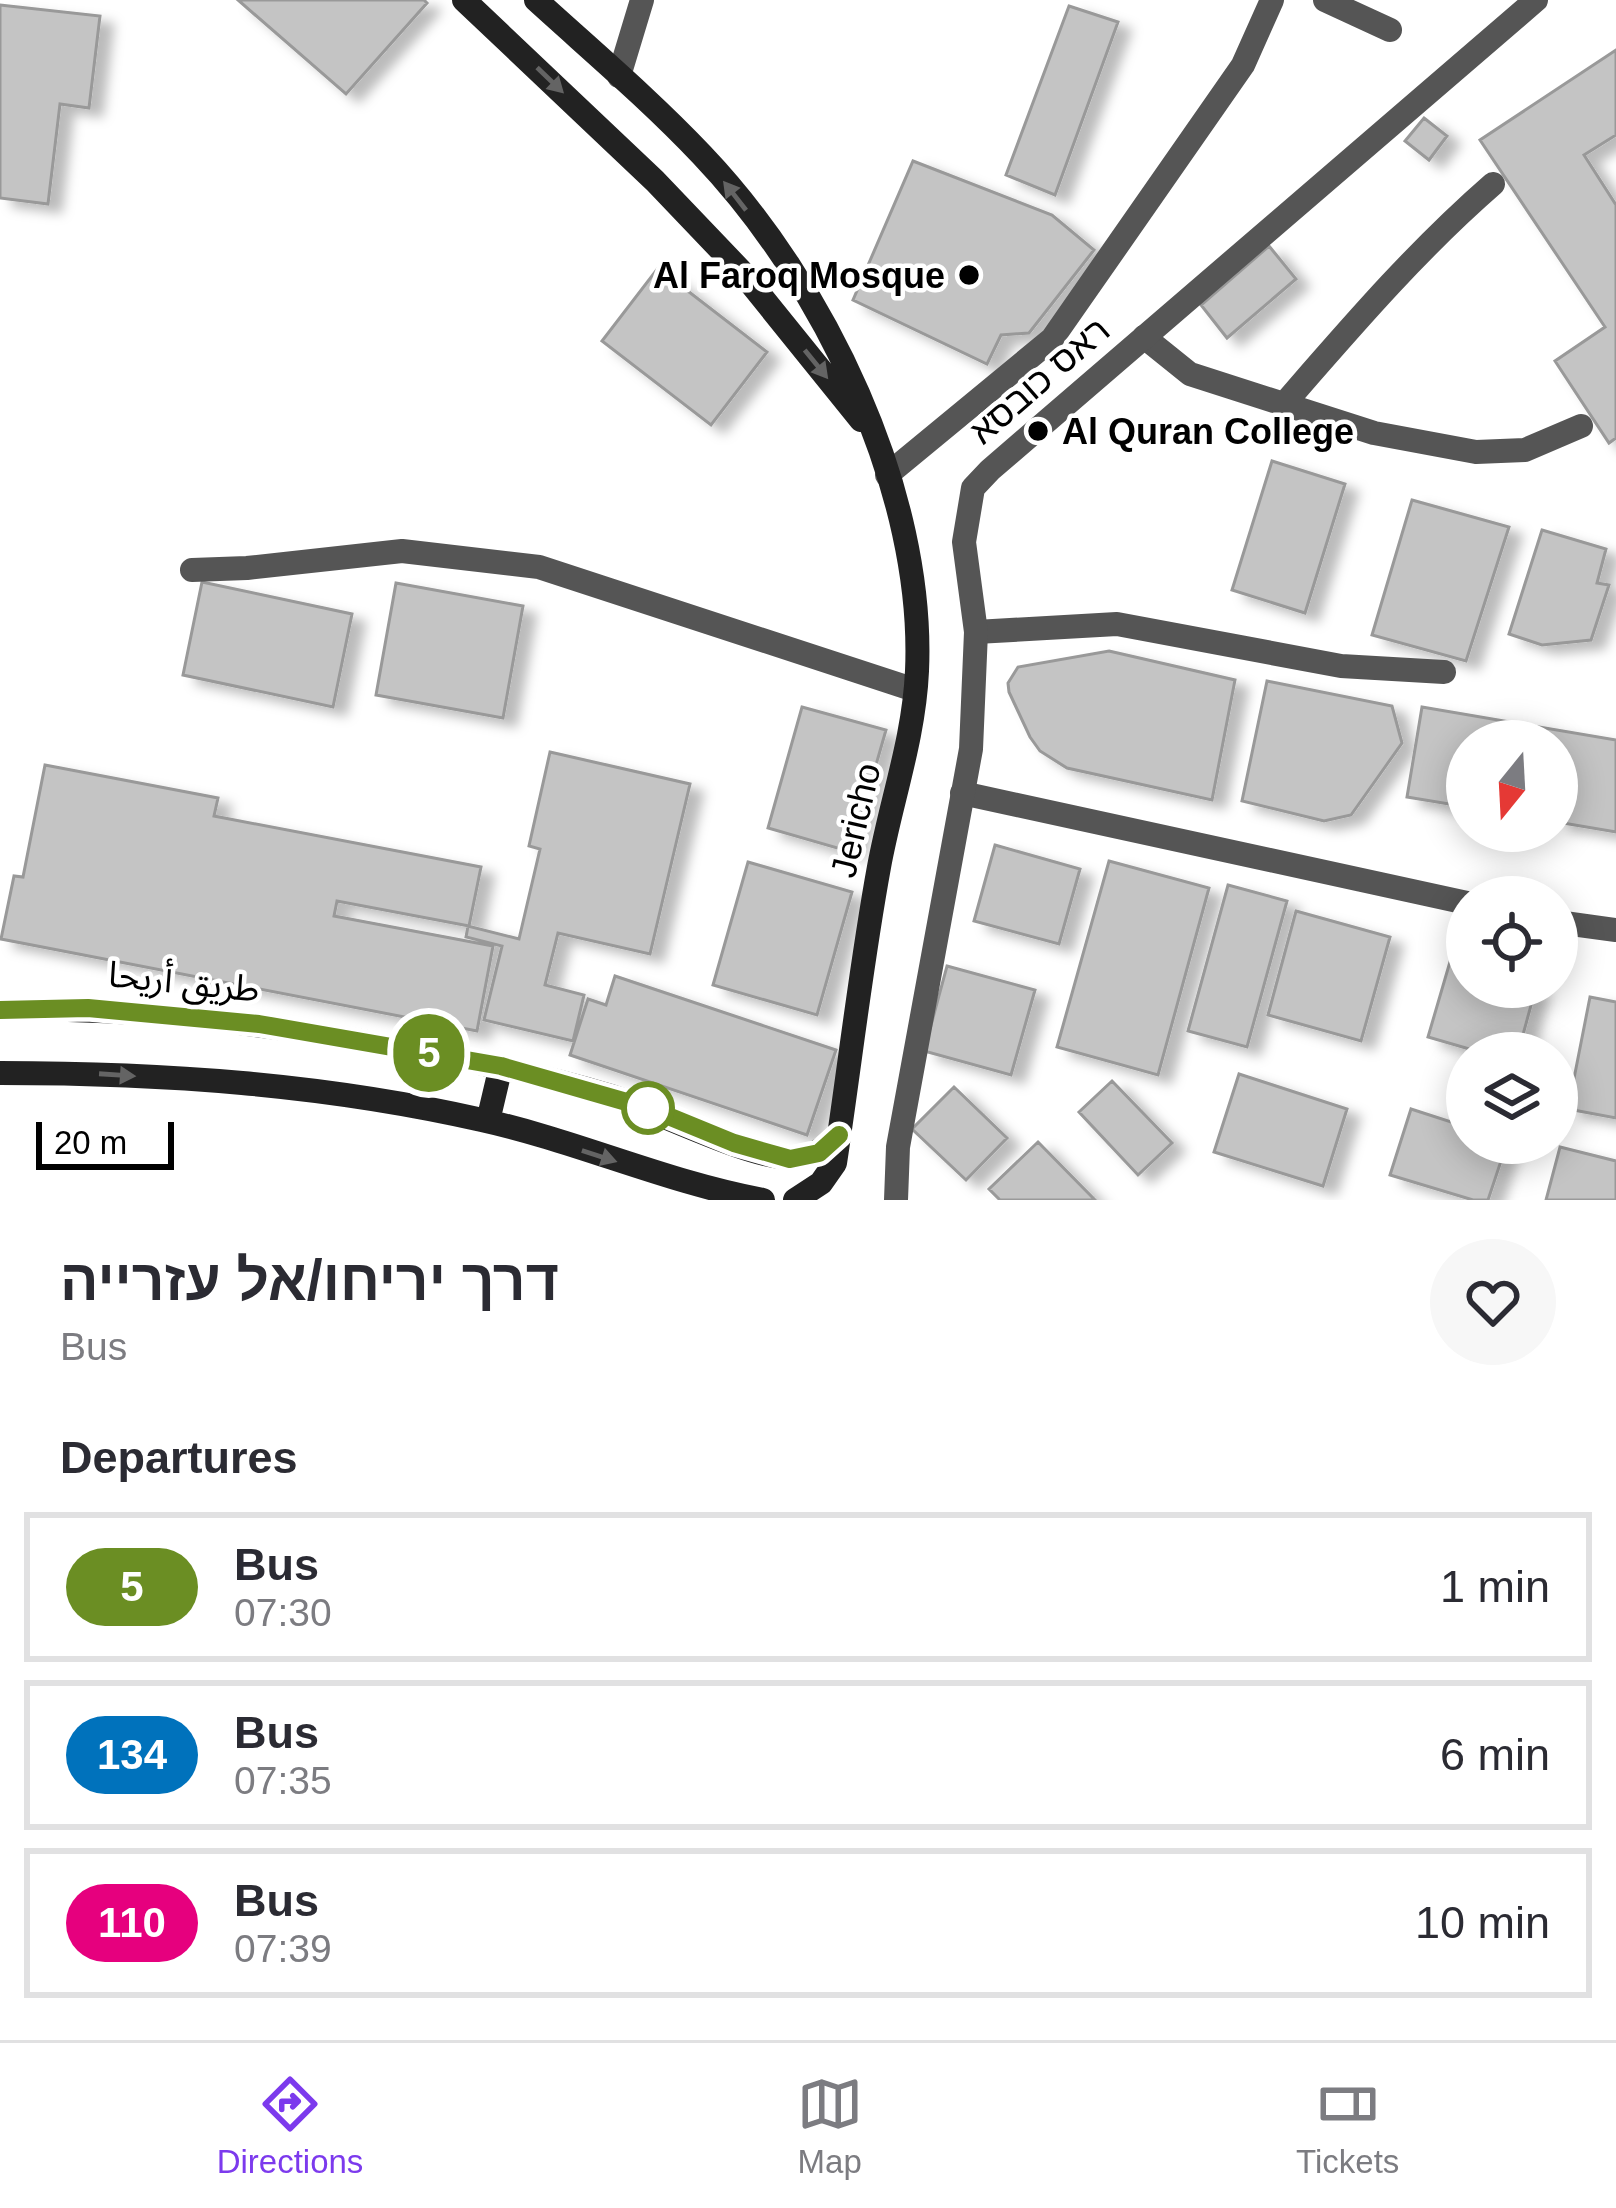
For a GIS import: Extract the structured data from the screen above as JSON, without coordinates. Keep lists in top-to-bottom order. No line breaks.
{"streets":{"main road":["Jericho","طريق أريحا"],"street":["ראס כובסא"]},"crossings":[["Jericho","طريق أريحا"]],"places":["Al Faroq Mosque","Al Quran College"],"lines":["bus line 5"],"scale_bar":"20 m","north":"bottom","page":{"on_map":"5","scale":"20 m","heading":[["דרך יריחו/אל עזרייה","Bus"],"Departures"],"list":[{"mark":"5","name":"Bus","note":"07:30","value":"1 min"},{"mark":"134","name":"Bus","note":"07:35","value":"6 min"},{"mark":"110","name":"Bus","note":"07:39","value":"10 min"}],"tabs":["Directions","Map","Tickets"]}}
